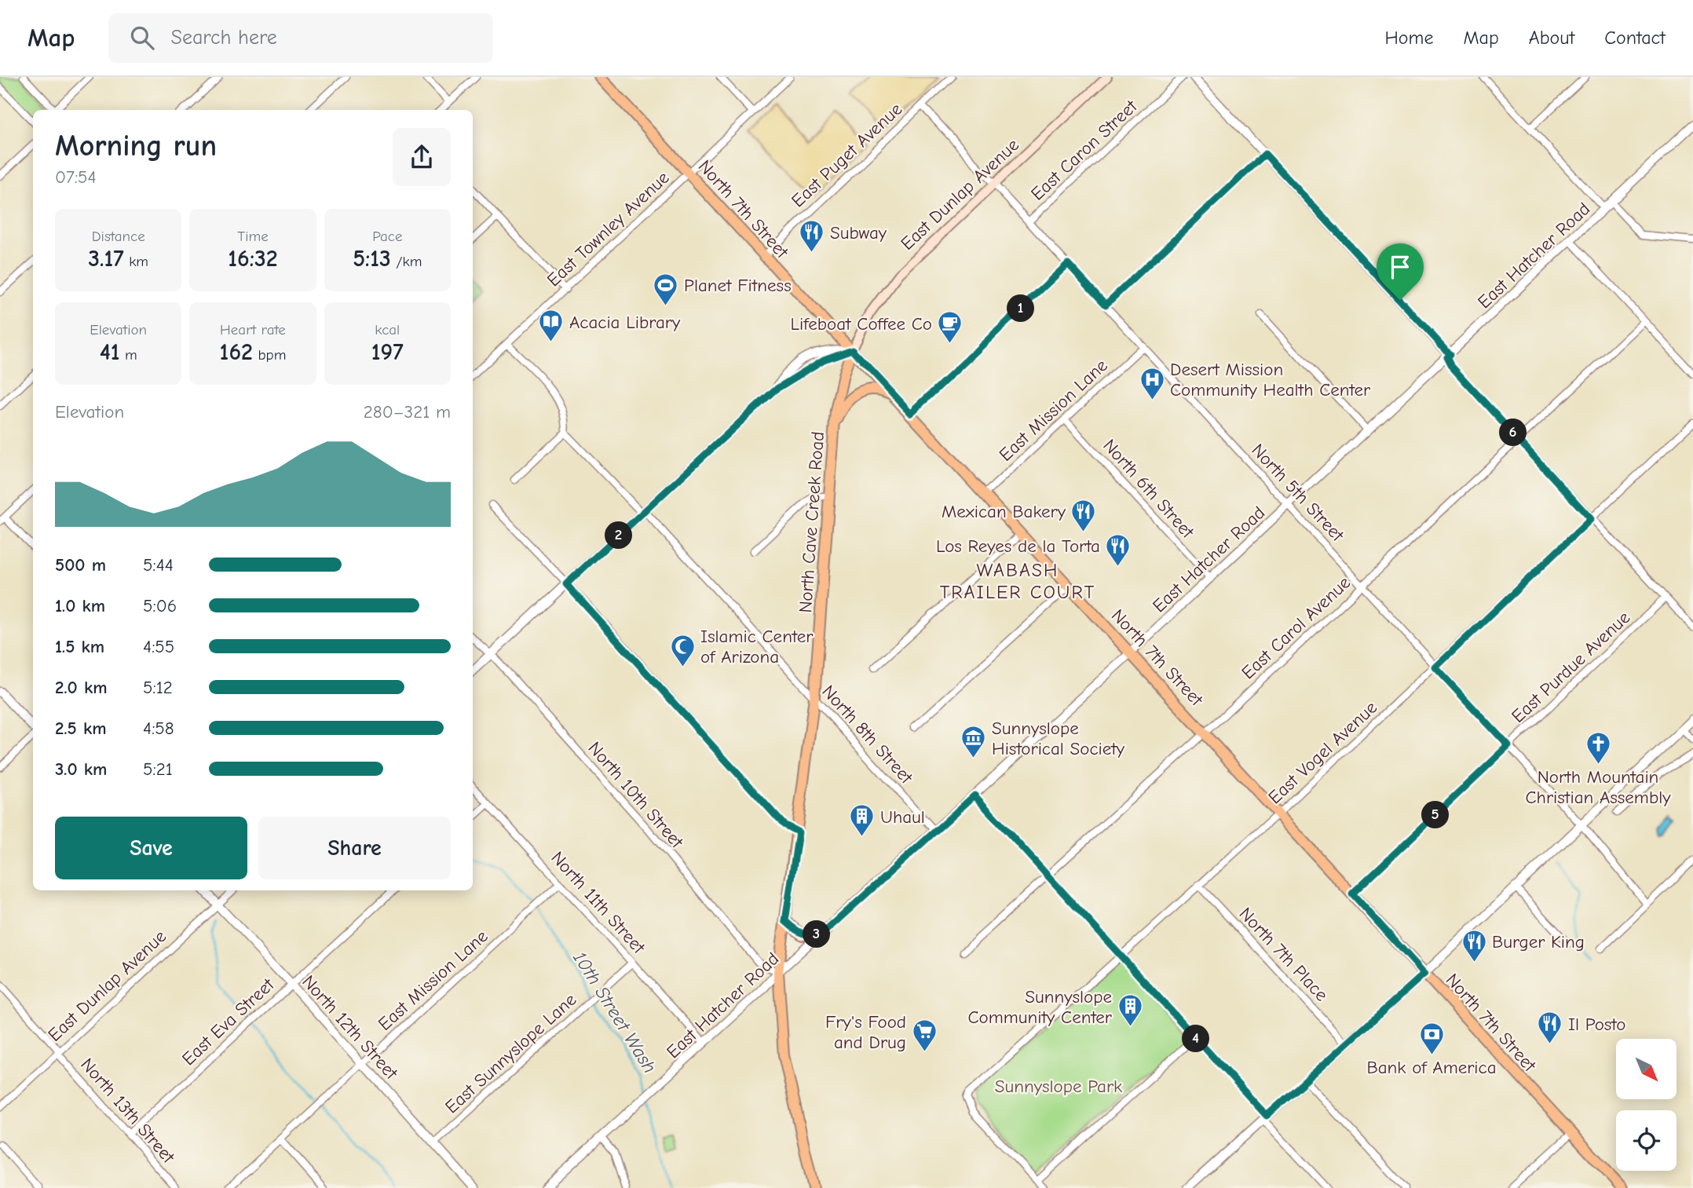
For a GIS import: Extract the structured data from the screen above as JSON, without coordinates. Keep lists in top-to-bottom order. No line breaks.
{"streets":{"main road":["East Dunlap Avenue","North 7th Street","North Cave Creek Road"],"street":["East Caron Street","East Puget Avenue","East Townley Avenue","East Hatcher Road","East Mission Lane","North 6th Street","North 5th Street","East Carol Avenue","East Purdue Avenue","North 8th Street","East Vogel Avenue","North 10th Street","North 11th Street","North 7th Place","East Eva Street","North 12th Street","East Sunnyslope Lane","North 13th Street"]},"crossings":[["East Caron Street","North 5th Street"],["East Puget Avenue","North 7th Street"],["East Puget Avenue","North 5th Street"],["East Dunlap Avenue","North 7th Street"],["East Dunlap Avenue","North 5th Street"],["East Dunlap Avenue","North Cave Creek Road"],["East Dunlap Avenue","North 12th Street"],["East Dunlap Avenue","North 13th Street"],["North 7th Street","East Townley Avenue"],["North 7th Street","East Hatcher Road"],["North 7th Street","East Mission Lane"],["North 7th Street","North Cave Creek Road"],["North 7th Street","East Carol Avenue"],["North 7th Street","East Purdue Avenue"],["North 7th Street","East Vogel Avenue"],["East Hatcher Road","North 6th Street"],["East Hatcher Road","North 5th Street"],["East Hatcher Road","North Cave Creek Road"],["East Hatcher Road","North 8th Street"],["East Hatcher Road","North 10th Street"],["East Hatcher Road","North 11th Street"],["East Mission Lane","North 6th Street"],["East Mission Lane","North 5th Street"],["East Mission Lane","North 11th Street"],["East Mission Lane","North 12th Street"],["North 5th Street","East Carol Avenue"],["North 5th Street","East Purdue Avenue"],["North 5th Street","East Vogel Avenue"],["North Cave Creek Road","North 8th Street"],["North Cave Creek Road","North 10th Street"],["East Vogel Avenue","North 7th Place"],["North 11th Street","East Sunnyslope Lane"],["East Eva Street","North 12th Street"],["East Eva Street","North 13th Street"],["North 12th Street","East Sunnyslope Lane"]],"districts":["WABASH TRAILER COURT"],"water":["10th Street Wash"],"parks":["Sunnyslope Park"],"places":{"restaurant":["Subway","Mexican Bakery","Los Reyes de la Torta","Burger King","Il Posto"],"sports":["Planet Fitness"],"library":["Acacia Library"],"cafe":["Lifeboat Coffee Co"],"hospital":["Desert Mission Community Health Center"],"mosque":["Islamic Center of Arizona"],"museum":["Sunnyslope Historical Society"],"church":["North Mountain Christian Assembly"],"building":["Uhaul","Sunnyslope Community Center"],"supermarket":["Fry's Food and Drug"],"bank":["Bank of America"]},"north":"bottom right","page":{"header":"Map","search":"Search here","nav":["Home","Map","About","Contact"],"heading":["Morning run","07:54"],"stats":[["Distance","3.17 km"],["Time","16:32"],["Pace","5:13 /km"],["Elevation","41 m"],["Heart rate","162 bpm"],["kcal","197"]],"pins":["1","6","2","5","3","4"],"chart":["Elevation","280–321 m"],"list":[{"name":"500 m","note":"5:44"},{"name":"1.0 km","note":"5:06"},{"name":"1.5 km","note":"4:55"},{"name":"2.0 km","note":"5:12"},{"name":"2.5 km","note":"4:58"},{"name":"3.0 km","note":"5:21"}],"buttons":["Save","Share"]}}
